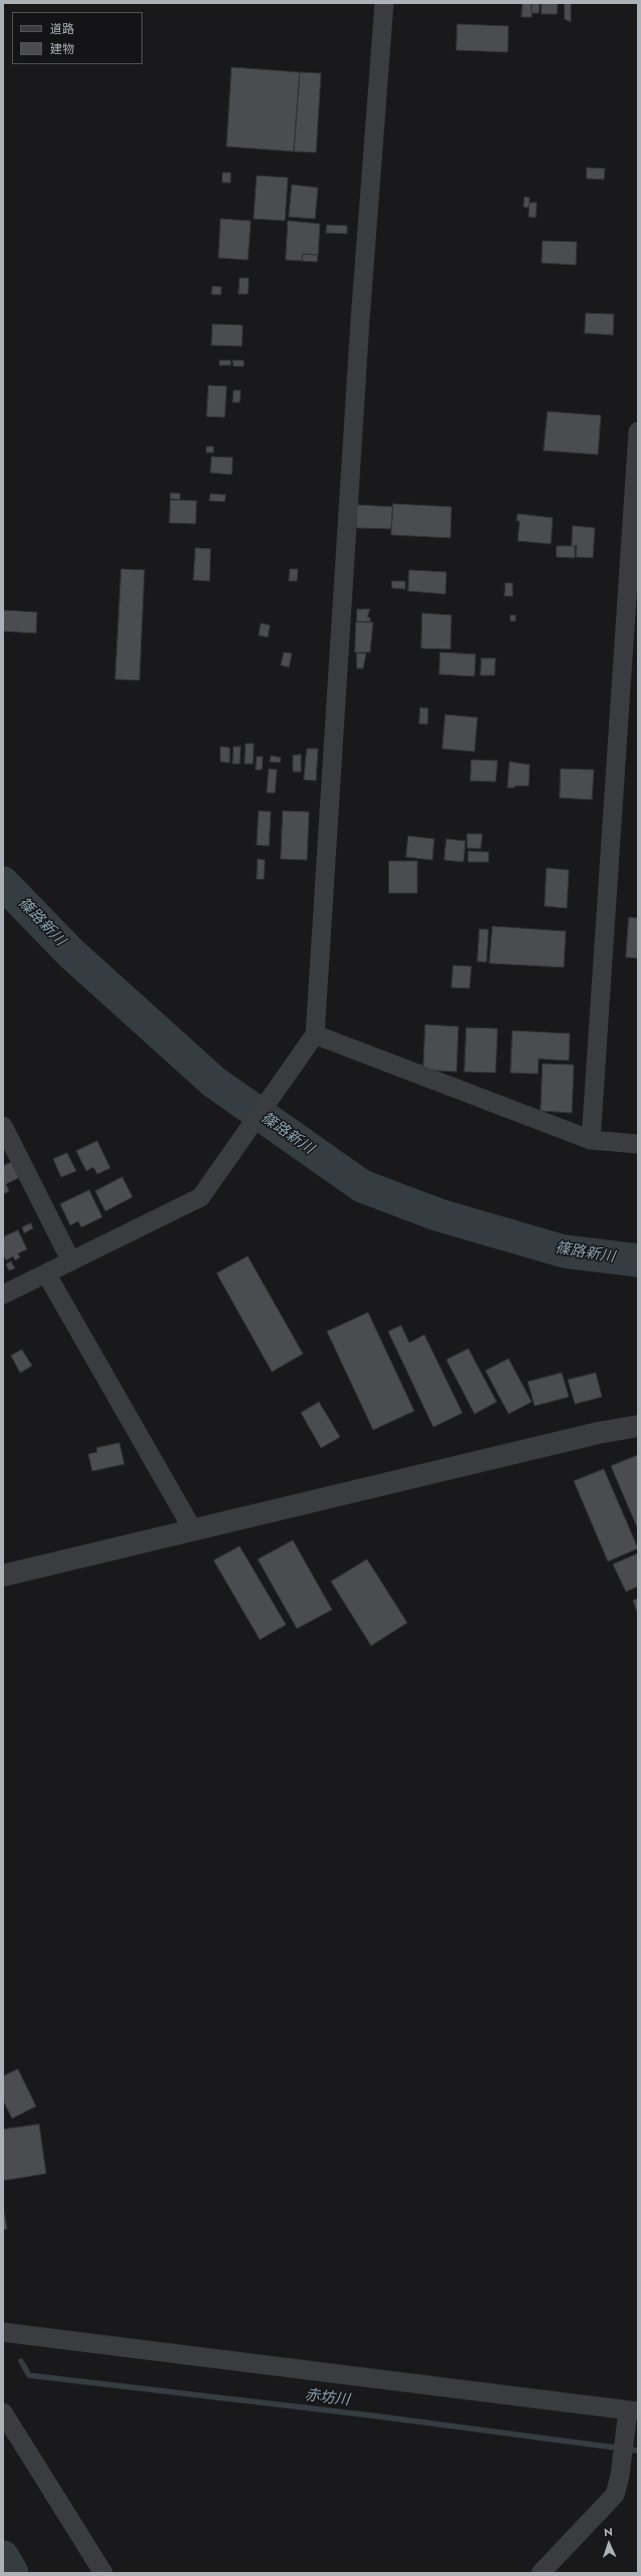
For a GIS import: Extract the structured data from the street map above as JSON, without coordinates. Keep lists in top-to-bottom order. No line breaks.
{"water":["篠路新川","赤坊川"],"legend":["道路","建物"],"north":"top"}
